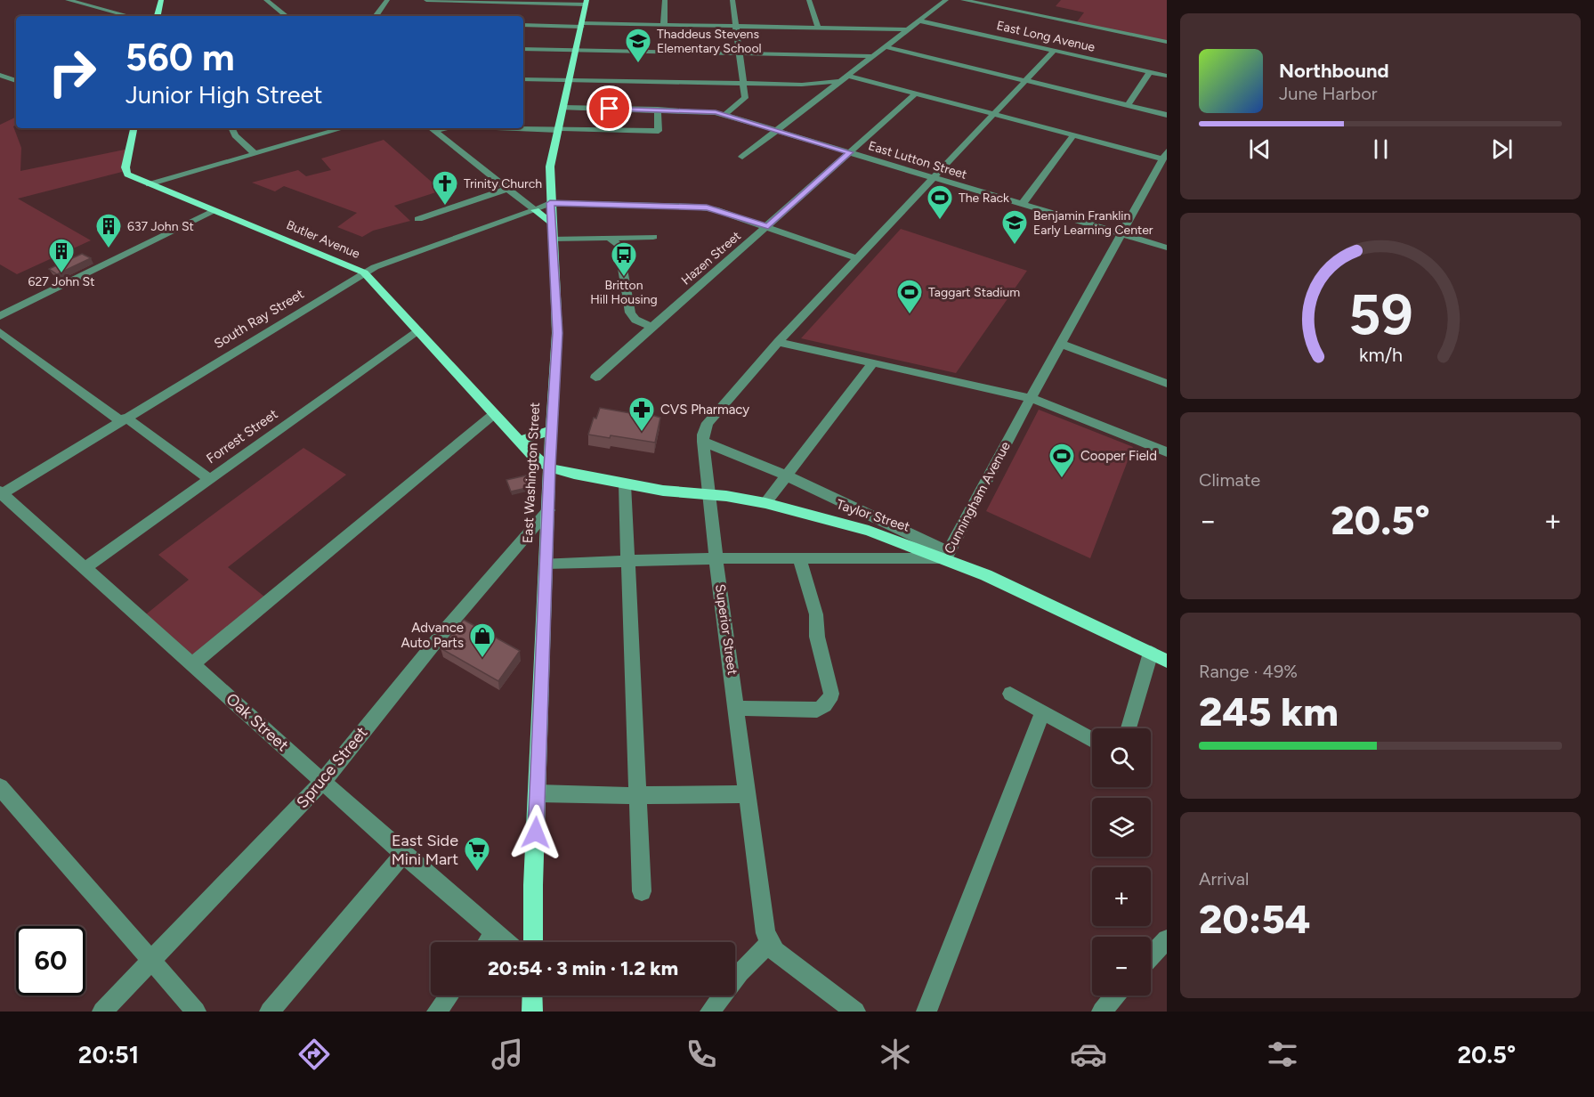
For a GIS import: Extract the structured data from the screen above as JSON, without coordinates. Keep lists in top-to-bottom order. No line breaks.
{"streets":{"main road":["Butler Avenue","East Washington Street","Taylor Street"],"street":["East Long Avenue","East Lutton Street","Hazen Street","South Ray Street","Forrest Street","Cunningham Avenue","Superior Street","Oak Street","Spruce Street"]},"crossings":[["East Long Avenue","Superior Street"],["East Lutton Street","Hazen Street"],["East Lutton Street","East Washington Street"],["East Lutton Street","Cunningham Avenue"],["East Lutton Street","Superior Street"],["Butler Avenue","South Ray Street"],["Butler Avenue","Forrest Street"],["Butler Avenue","East Washington Street"],["Butler Avenue","Taylor Street"],["South Ray Street","East Washington Street"],["South Ray Street","Oak Street"],["Forrest Street","Oak Street"],["East Washington Street","Cunningham Avenue"],["East Washington Street","Taylor Street"],["East Washington Street","Spruce Street"],["Cunningham Avenue","Taylor Street"],["Cunningham Avenue","Superior Street"],["Taylor Street","Superior Street"],["Oak Street","Spruce Street"]],"places":{"school or university":["Thaddeus Stevens Elementary School","Benjamin Franklin Early Learning Center"],"church":["Trinity Church"],"sports":["The Rack","Taggart Stadium","Cooper Field"],"building":["637 John St","627 John St"],"bus stop":["Britton Hill Housing"],"pharmacy":["CVS Pharmacy"],"shop":["Advance Auto Parts"],"supermarket":["East Side Mini Mart"]},"page":{"turn":["560 m","Junior High Street"],"song":["Northbound","June Harbor"],"tile":["Climate",["Range · 49%","245 km"],["Arrival","20:54"]],"heat":["−","20.5°","+"],"map_buttons":["+","−"],"limit":"60","trip":"20:54 · 3 min · 1.2 km","tabs":["20:51","20.5°"],"gauge":["59","km/h"]}}
